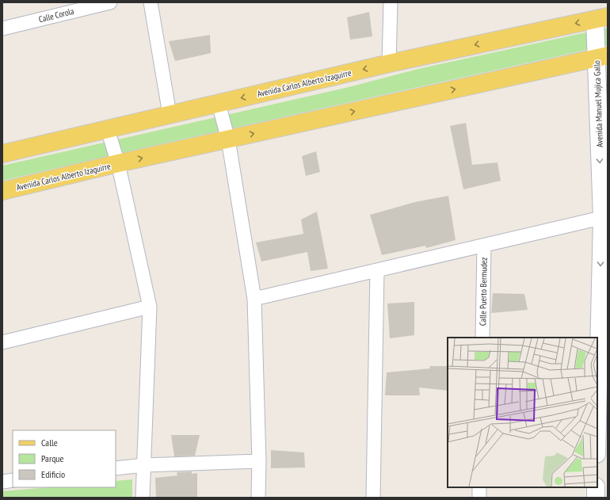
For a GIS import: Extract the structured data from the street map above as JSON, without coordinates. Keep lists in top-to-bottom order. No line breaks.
{"streets":{"main road":["Avenida Carlos Alberto Izaguirre"],"street":["Calle Corola","Avenida Manuel Mujica Gallo","Calle Puerto Bermudez"]},"crossings":[["Avenida Carlos Alberto Izaguirre","Avenida Manuel Mujica Gallo"]],"one_way":["Avenida Manuel Mujica Gallo"],"legend":["Calle","Parque","Edificio"]}
